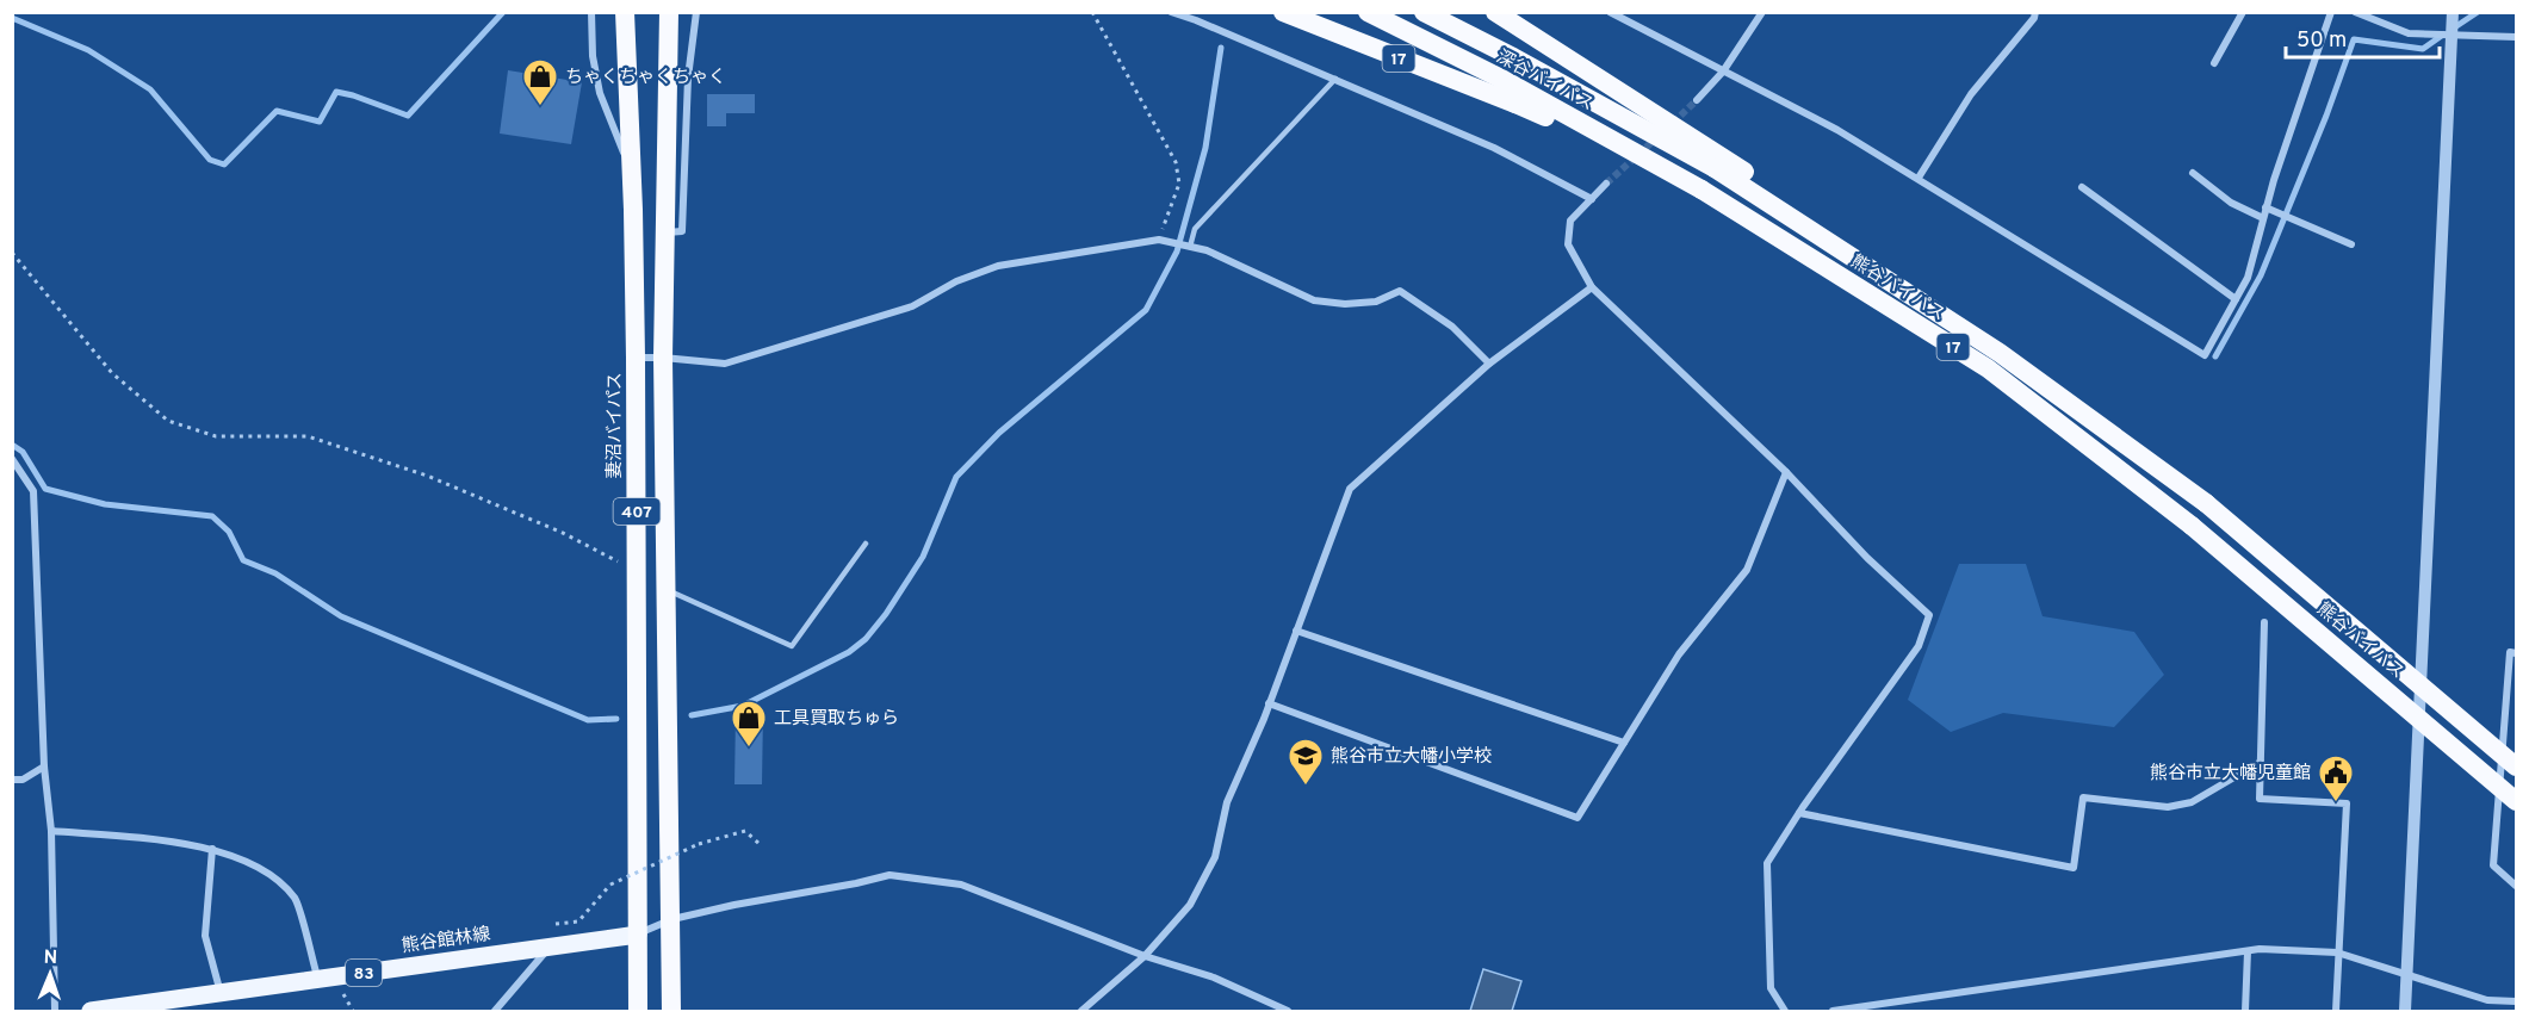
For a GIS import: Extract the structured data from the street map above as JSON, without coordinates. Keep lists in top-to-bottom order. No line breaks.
{"streets":{"highway":["17","深谷バイパス","熊谷バイパス","妻沼バイパス","407"],"main road":["熊谷館林線","83"]},"crossings":[["17","熊谷バイパス"],["深谷バイパス","熊谷バイパス"],["妻沼バイパス","熊谷館林線"]],"places":{"shop":["ちゃくちゃくちゃく","工具買取ちゅら"],"school or university":["熊谷市立大幡小学校"],"public building":["熊谷市立大幡児童館"]},"scale_bar":"50 m","north":"top"}
